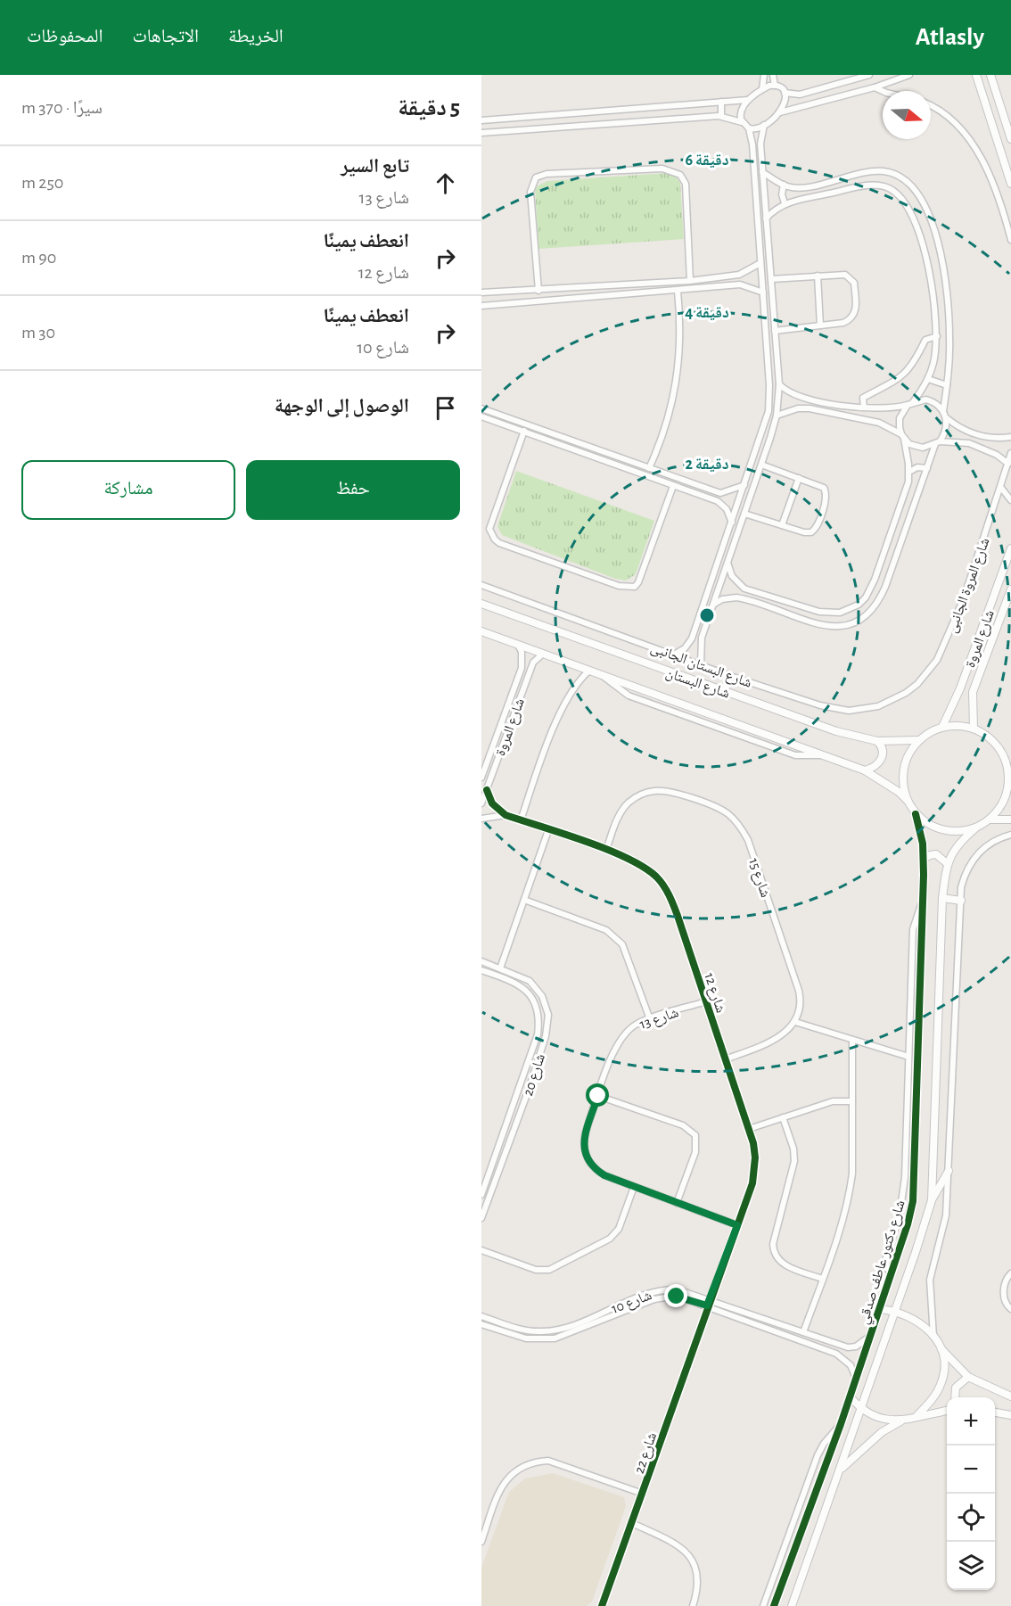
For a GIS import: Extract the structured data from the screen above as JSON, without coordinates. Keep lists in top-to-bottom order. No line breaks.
{"streets":{"street":["شارع المروة الجانبى","شارع المروة","شارع البستان الجانبى","شارع البستان","شارع 15","شارع 12","شارع 13","شارع 20","شارع دكتور عاطف صدقي","شارع 10","شارع 22"]},"crossings":[["شارع المروة الجانبى","شارع البستان الجانبى"],["شارع المروة","شارع البستان"],["شارع المروة","شارع دكتور عاطف صدقي"],["شارع البستان","شارع دكتور عاطف صدقي"],["شارع 15","شارع 12"],["شارع 12","شارع 13"],["شارع 12","شارع 10"],["شارع 12","شارع 22"],["شارع دكتور عاطف صدقي","شارع 10"],["شارع 10","شارع 22"]],"north":"right","page":{"header":"Atlasly","nav":["الخريطة","الاتجاهات","المحفوظات"],"heading":["5 دقيقة","سيرًا · 370 m"],"list":[["تابع السير","شارع 13","250 m"],["انعطف يمينًا","شارع 12","90 m"],["انعطف يمينًا","شارع 10","30 m"],"الوصول إلى الوجهة"],"buttons":["حفظ","مشاركة"],"map_buttons":["+","−"]},"rings":["6 دقيقة","4 دقيقة","2 دقيقة"]}
